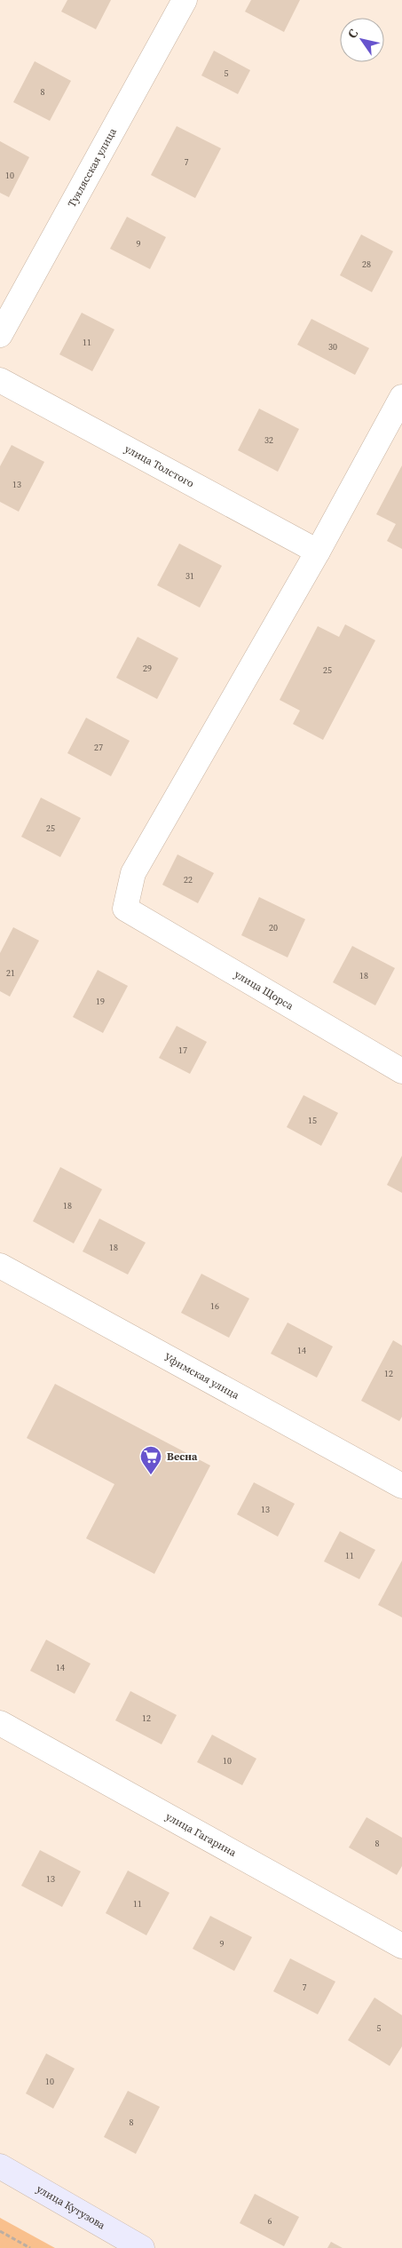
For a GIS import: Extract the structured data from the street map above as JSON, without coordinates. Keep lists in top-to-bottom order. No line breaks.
{"streets":{"main road":["улица Кутузова"],"street":["Туялясская улица","улица Толстого","улица Щорса","Уфимская улица","улица Гагарина"]},"crossings":[["улица Толстого","улица Щорса"]],"places":{"supermarket":["Весна"]},"house_numbers":["5","8","7","10","9","28","11","30","32","13","31","29","25","27","25","22","20","21","18","19","17","15","18","18","16","14","12","13","11","14","12","10","8","13","11","9","7","5","10","8","6"],"north":"top left"}
